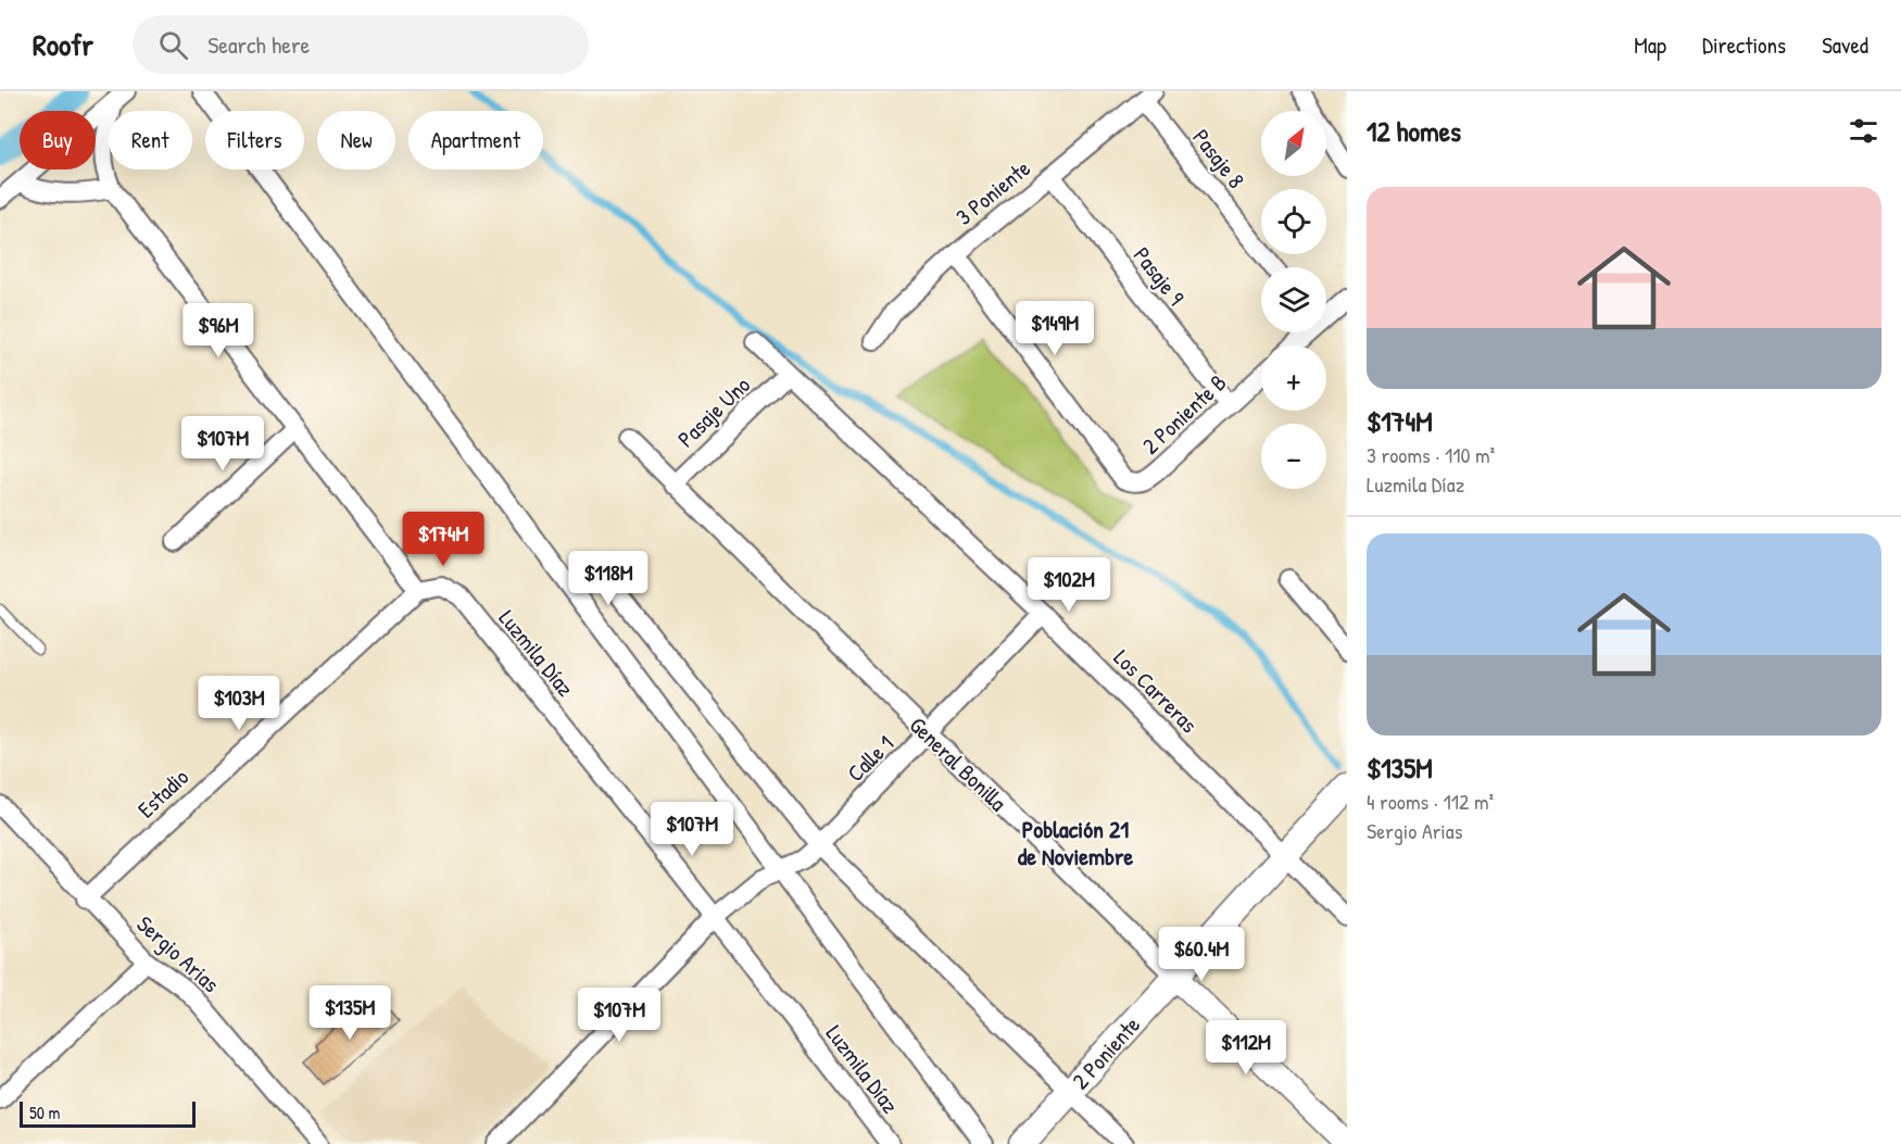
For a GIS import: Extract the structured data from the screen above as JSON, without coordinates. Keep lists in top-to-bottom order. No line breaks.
{"streets":{"main road":["2 Poniente"],"street":["Pasaje 8","3 Poniente","Pasaje 9","Pasaje Uno","2 Poniente B","Luzmila Díaz","Los Carreras","Calle 1","General Bonilla","Estadio","Sergio Arias"]},"crossings":[["Pasaje 8","3 Poniente"],["3 Poniente","Pasaje 9"],["3 Poniente","2 Poniente B"],["Pasaje 9","2 Poniente B"],["Pasaje Uno","Los Carreras"],["Pasaje Uno","General Bonilla"],["Luzmila Díaz","Calle 1"],["Luzmila Díaz","Estadio"],["Los Carreras","Calle 1"],["Los Carreras","2 Poniente"],["Calle 1","General Bonilla"],["General Bonilla","2 Poniente"],["Estadio","Sergio Arias"]],"districts":["Población 21 de Noviembre"],"scale_bar":"50 m","north":"top right","page":{"header":"Roofr","search":"Search here","nav":["Map","Directions","Saved"],"heading":"12 homes","map_buttons":["+","−"],"chip":["Buy","Rent","Filters","New","Apartment"],"list":[{"name":"$174M","note":"3 rooms · 110 m² · Luzmila Díaz"},{"name":"$135M","note":"4 rooms · 112 m² · Sergio Arias"}],"price":["$149M","$96M","$107M","$174M","$118M","$102M","$103M","$107M","$60.4M","$135M","$107M","$112M"],"scale":"50 m"}}
